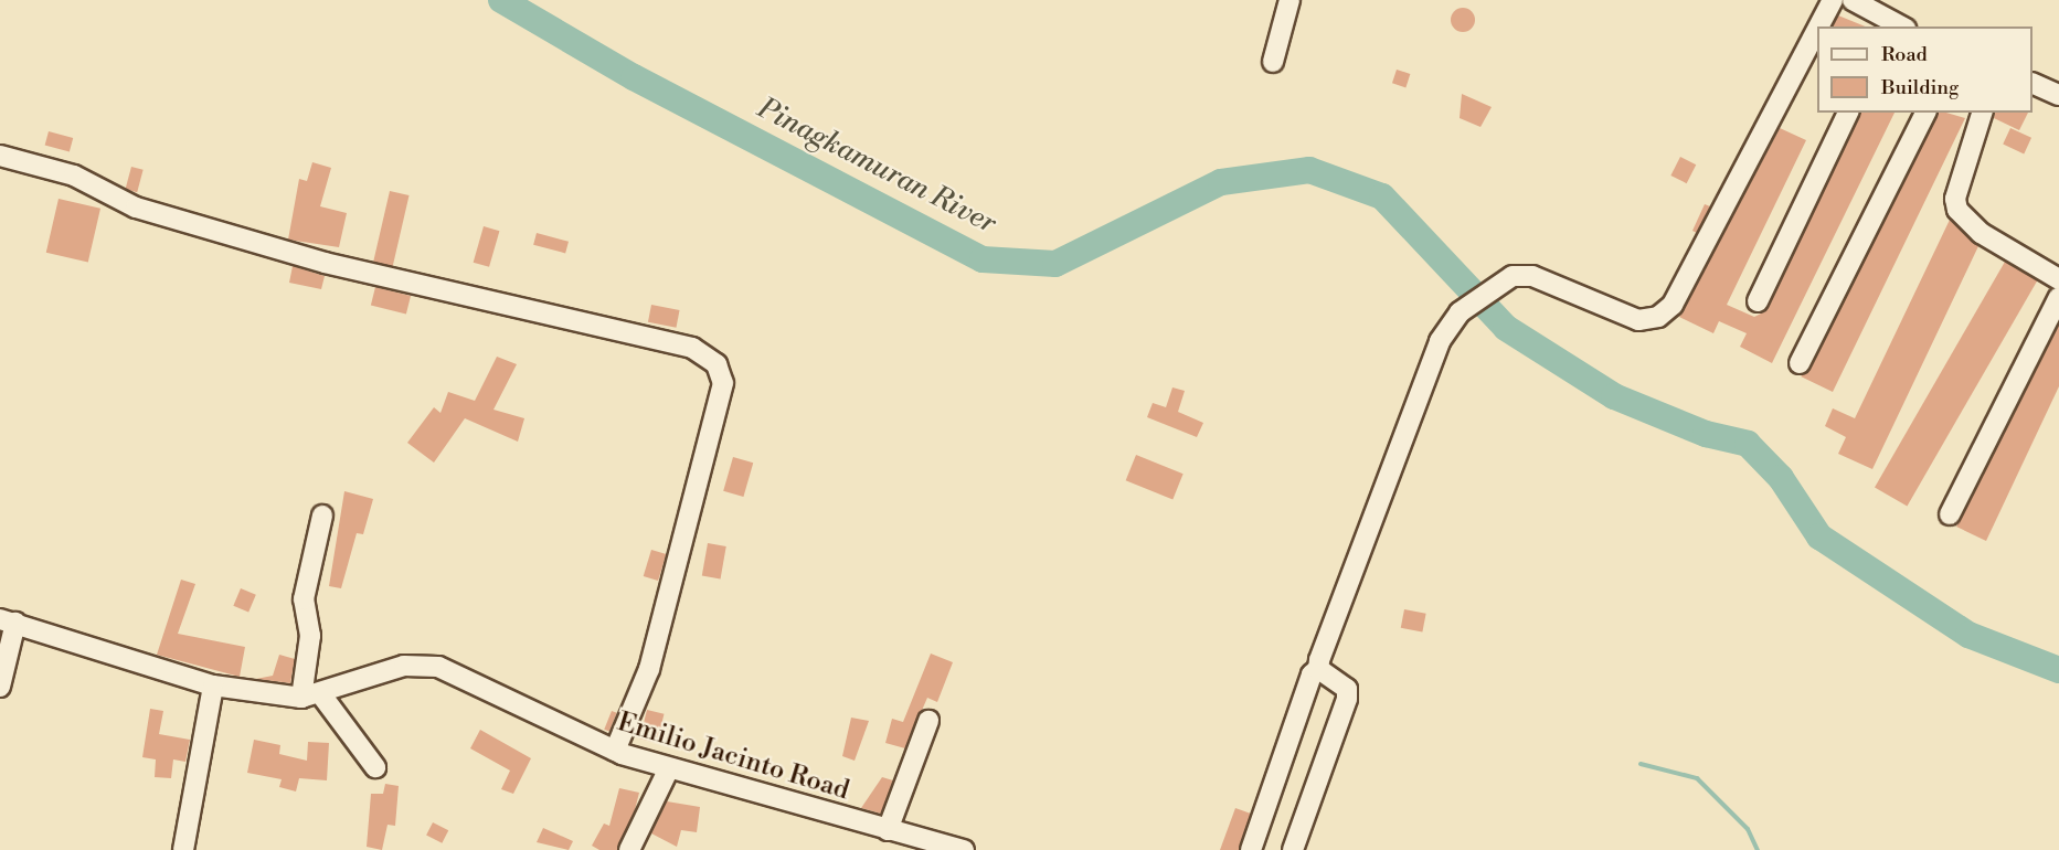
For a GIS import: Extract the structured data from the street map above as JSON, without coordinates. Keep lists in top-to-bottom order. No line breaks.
{"streets":{"street":["Emilio Jacinto Road"]},"water":["Pinagkamuran River"],"legend":["Road","Building"]}
